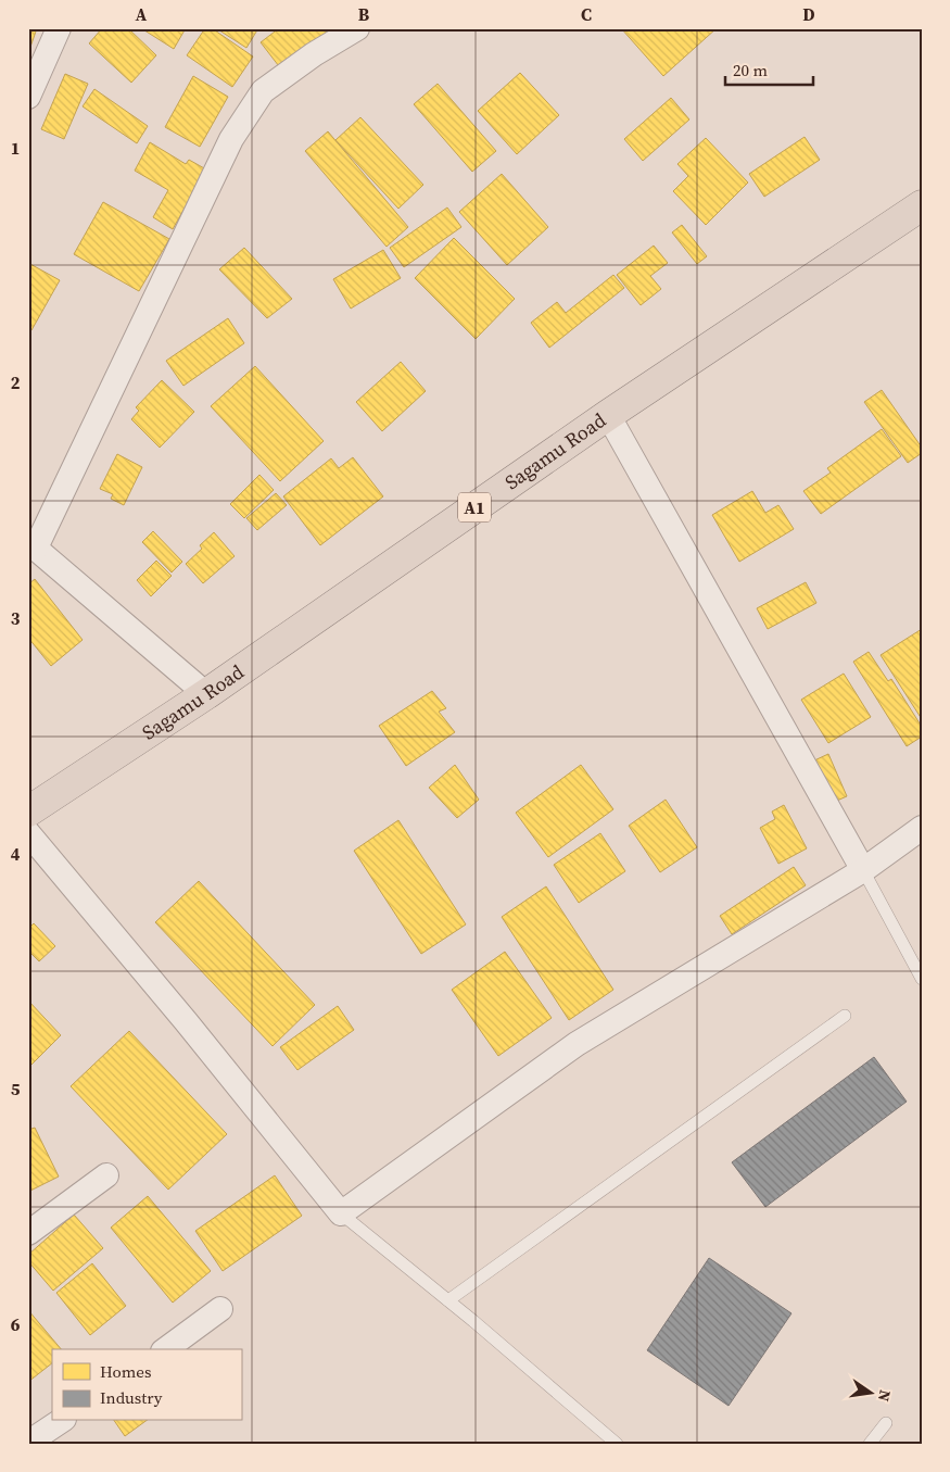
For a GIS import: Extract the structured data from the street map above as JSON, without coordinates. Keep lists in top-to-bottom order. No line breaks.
{"streets":{"highway":["Sagamu Road","A1"]},"legend":["Homes","Industry"],"scale_bar":"20 m","north":"right","grid":{"columns":["A","B","C","D"],"rows":["1","2","3","4","5","6"]}}
